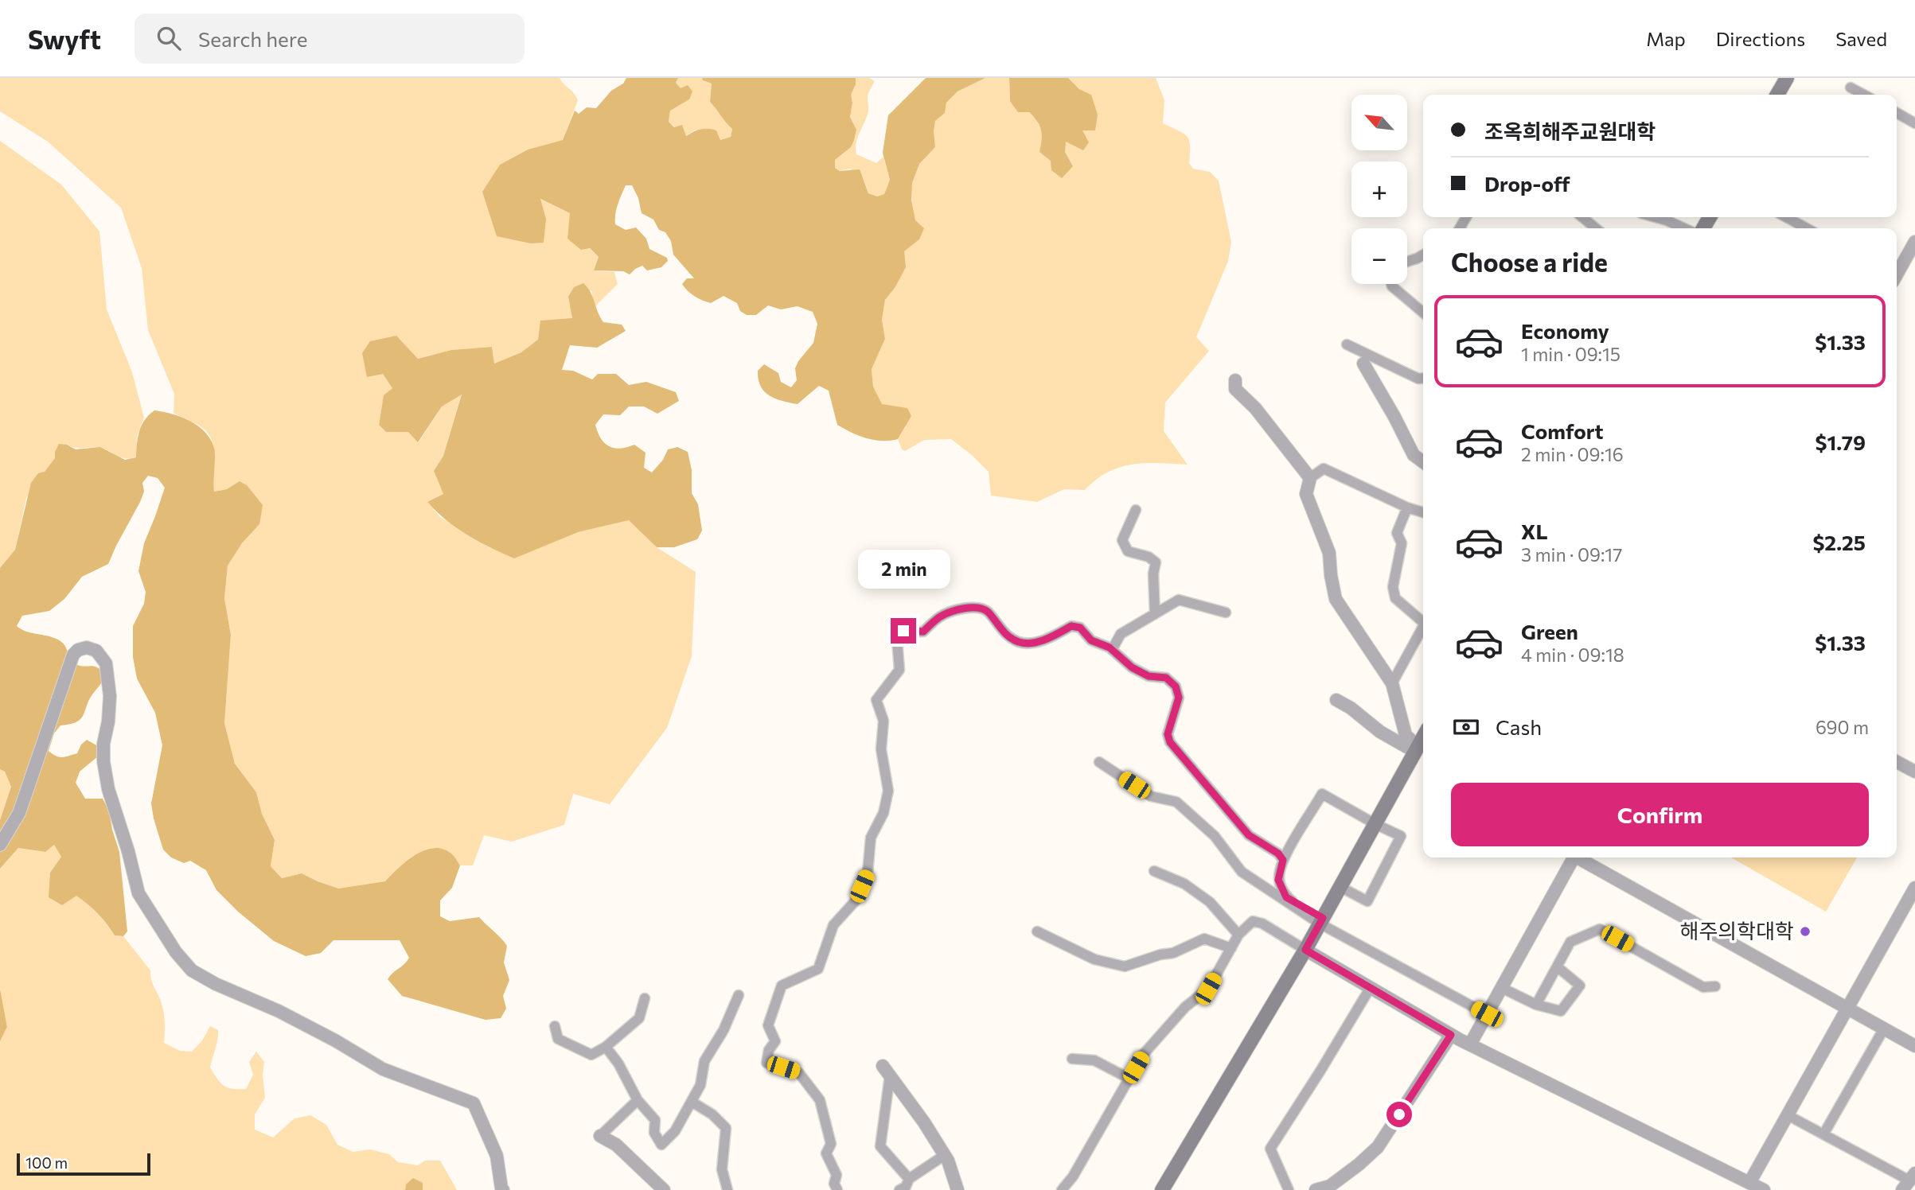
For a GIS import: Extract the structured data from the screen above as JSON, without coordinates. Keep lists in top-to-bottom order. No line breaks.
{"places":["해주의학대학"],"scale_bar":"100 m","north":"top left","page":{"header":"Swyft","search":"Search here","nav":["Map","Directions","Saved"],"map_buttons":["+","−"],"banner":["조옥희해주교원대학","Drop-off"],"heading":"Choose a ride","list":[{"name":"Economy","note":"1 min · 09:15","value":"$1.33"},{"name":"Comfort","note":"2 min · 09:16","value":"$1.79"},{"name":"XL","note":"3 min · 09:17","value":"$2.25"},{"name":"Green","note":"4 min · 09:18","value":"$1.33"}],"bubble":"2 min","pay":["Cash","690 m"],"buttons":"Confirm","scale":"100 m"}}
